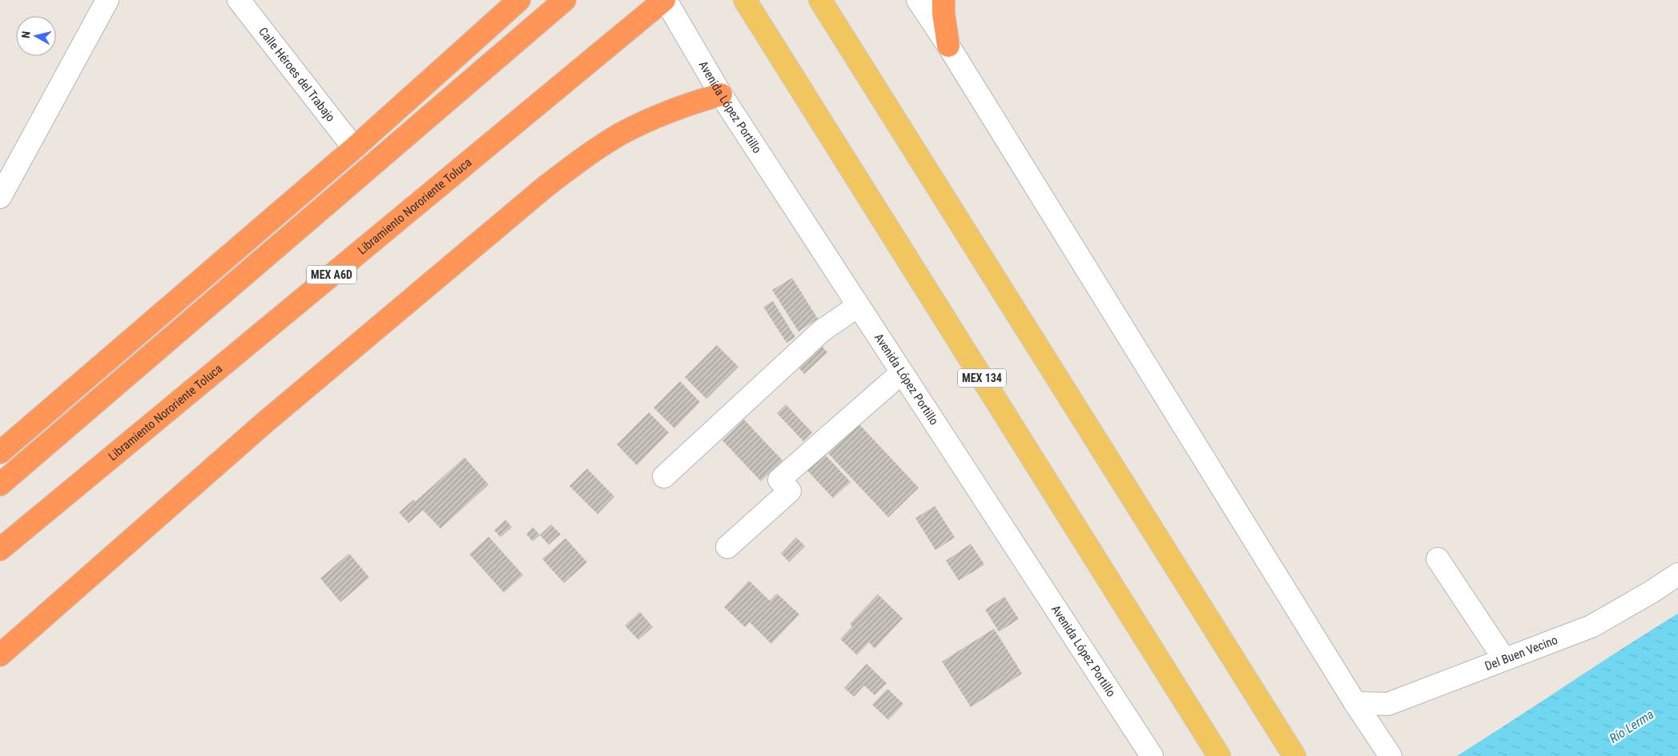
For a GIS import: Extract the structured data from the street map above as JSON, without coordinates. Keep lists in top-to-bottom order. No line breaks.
{"streets":{"highway":["Libramiento Nororiente Toluca","MEX A6D"],"main road":["MEX 134"],"street":["Calle Héroes del Trabajo","Avenida López Portillo","Del Buen Vecino"]},"crossings":[["Avenida López Portillo","Libramiento Nororiente Toluca"]],"water":["Río Lerma"],"north":"left"}
